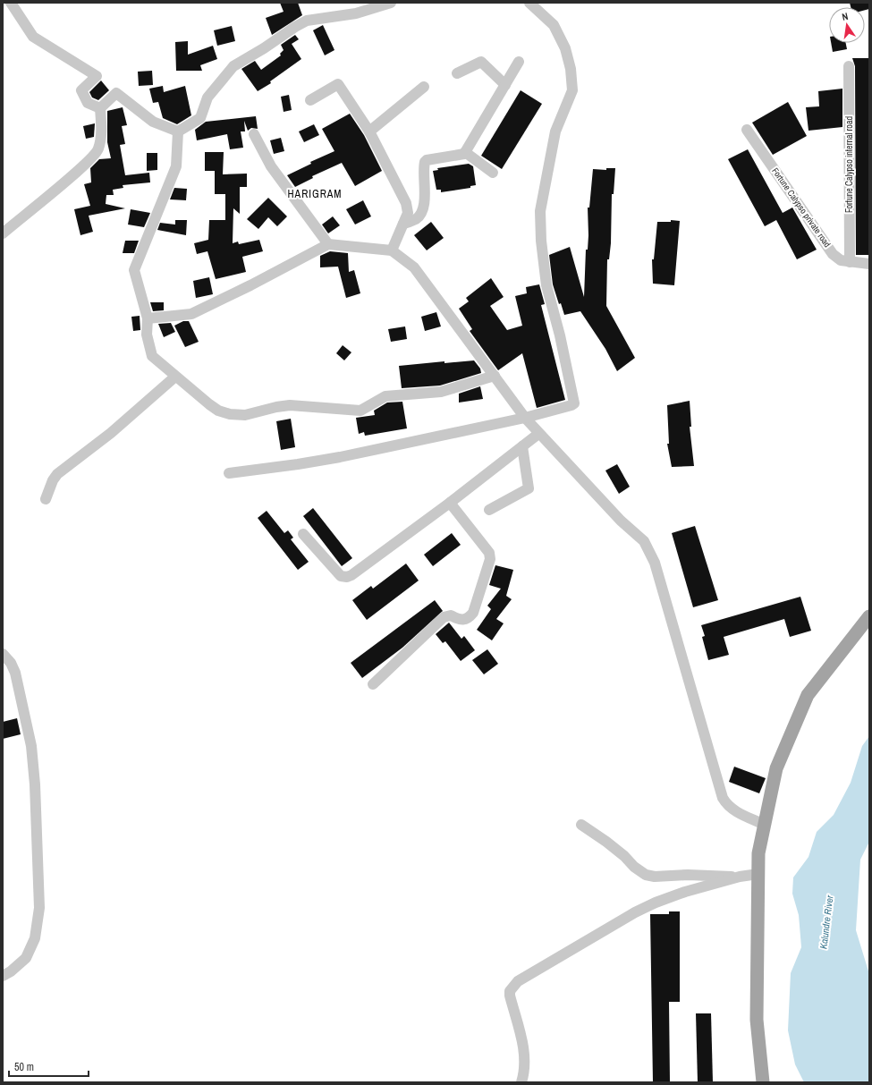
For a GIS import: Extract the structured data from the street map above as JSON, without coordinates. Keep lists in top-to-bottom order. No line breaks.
{"streets":{"street":["Fortune Calypso internal road","Fortune Calypso private road"]},"crossings":[["Fortune Calypso internal road","Fortune Calypso private road"]],"districts":["HARIGRAM"],"water":["Kalundre River"],"scale_bar":"50 m","north":"top"}
